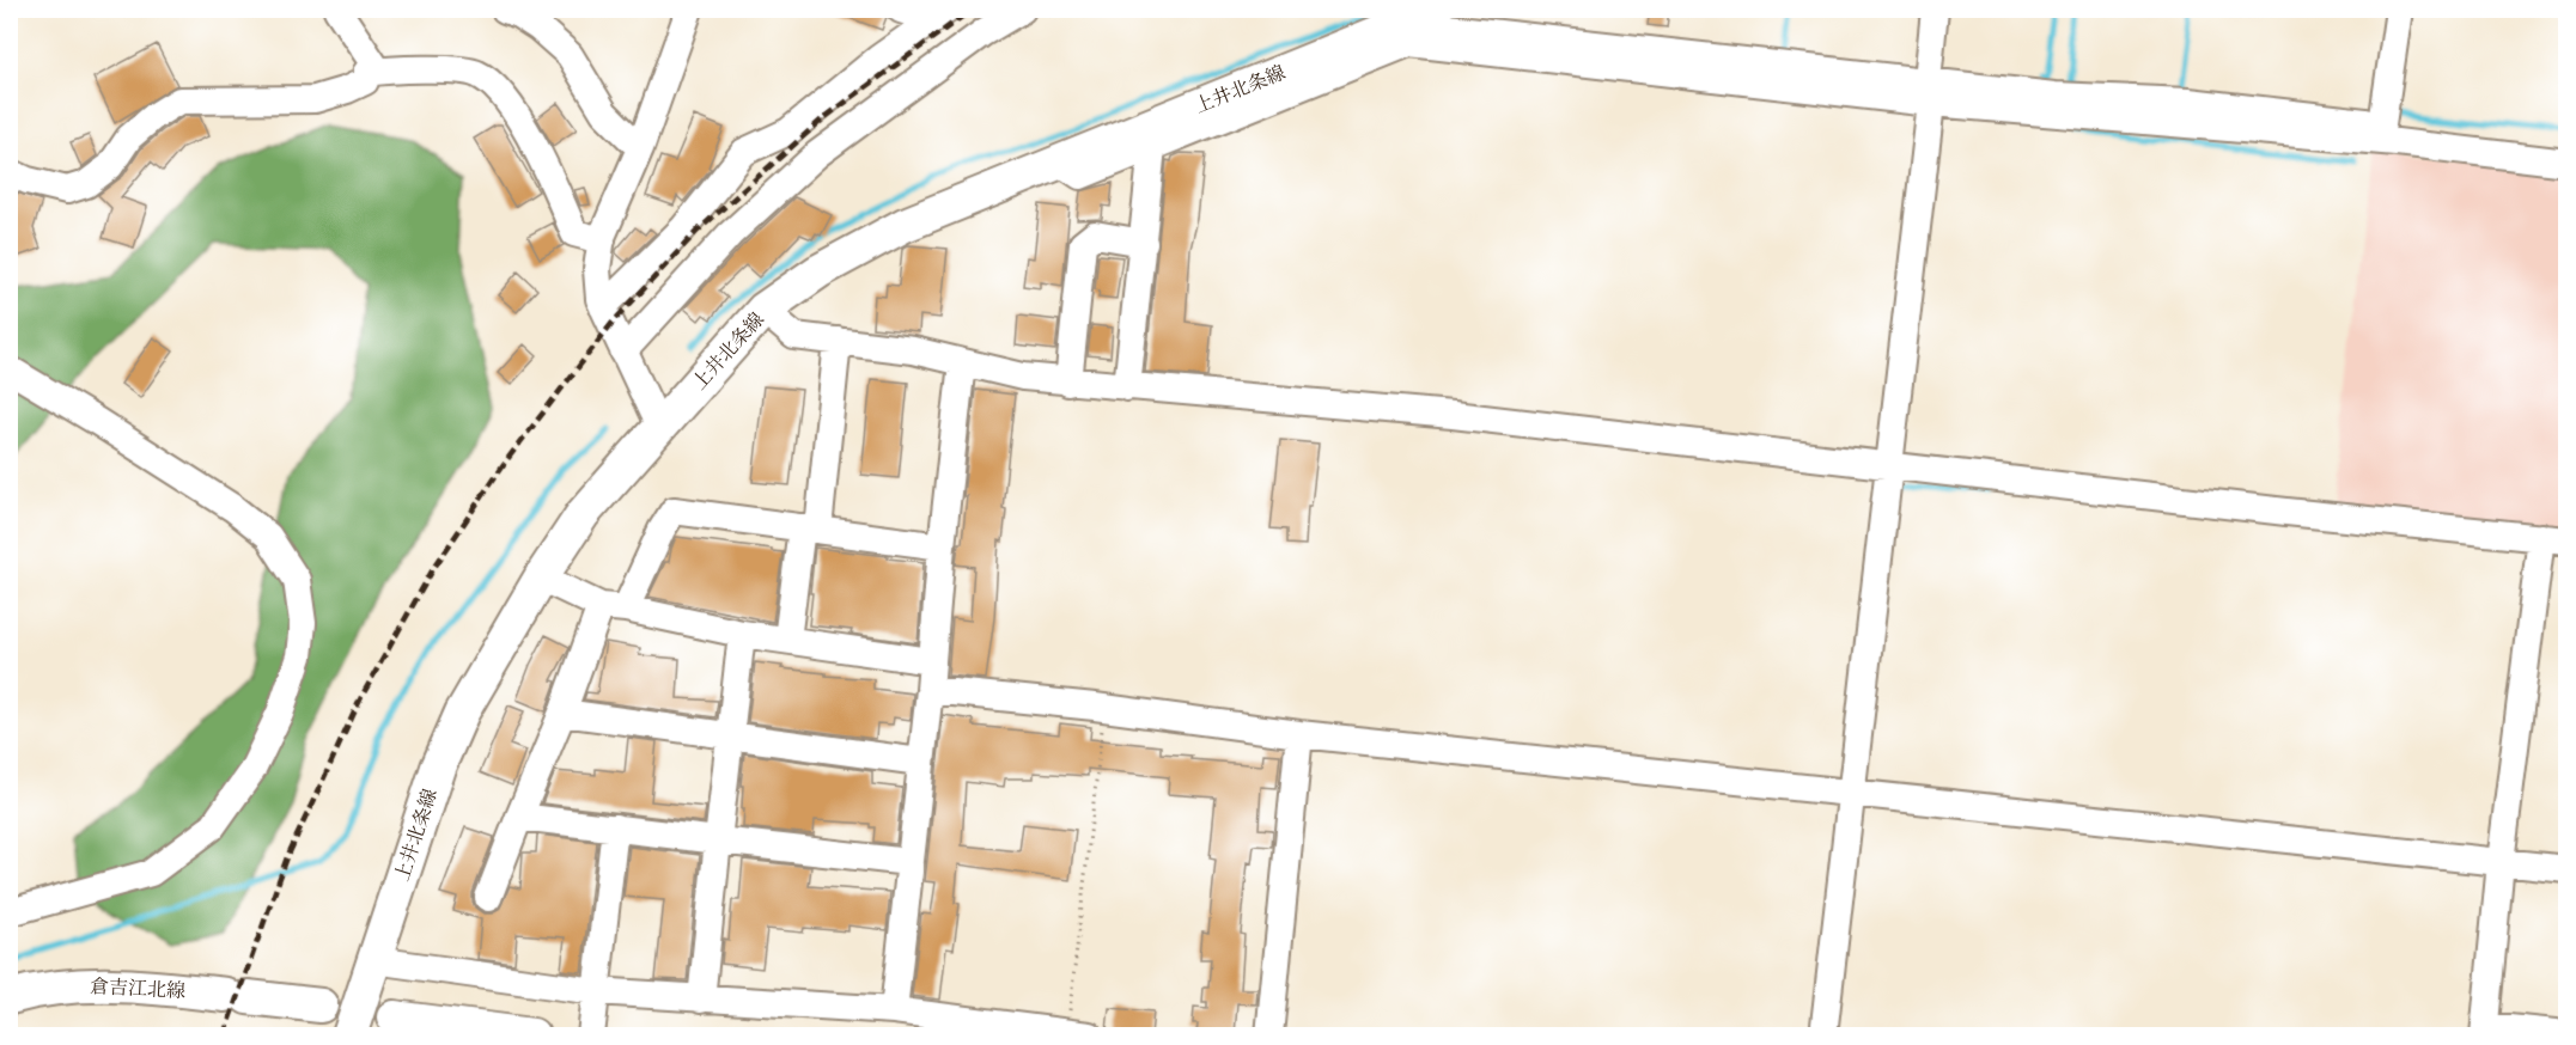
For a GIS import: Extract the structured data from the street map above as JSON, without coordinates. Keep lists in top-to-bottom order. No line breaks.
{"streets":{"main road":["上井北条線","倉吉江北線"]}}
